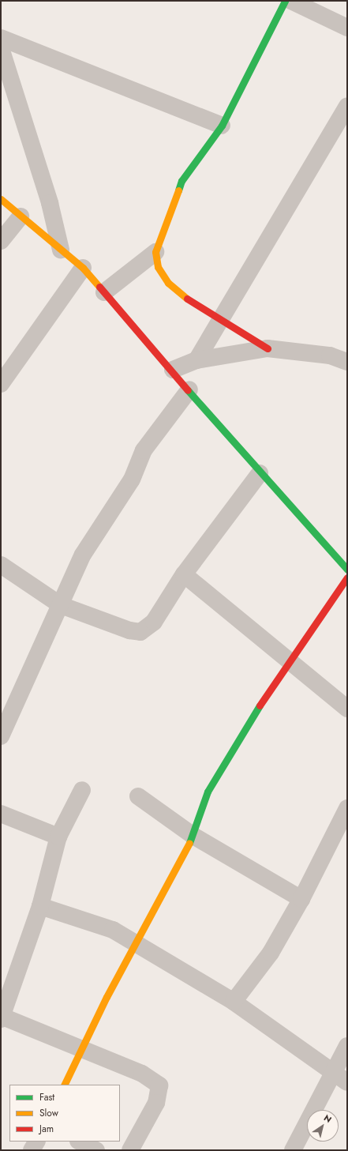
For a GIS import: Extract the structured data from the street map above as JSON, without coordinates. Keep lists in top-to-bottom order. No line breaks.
{"legend":["Fast","Slow","Jam"],"north":"top right"}
